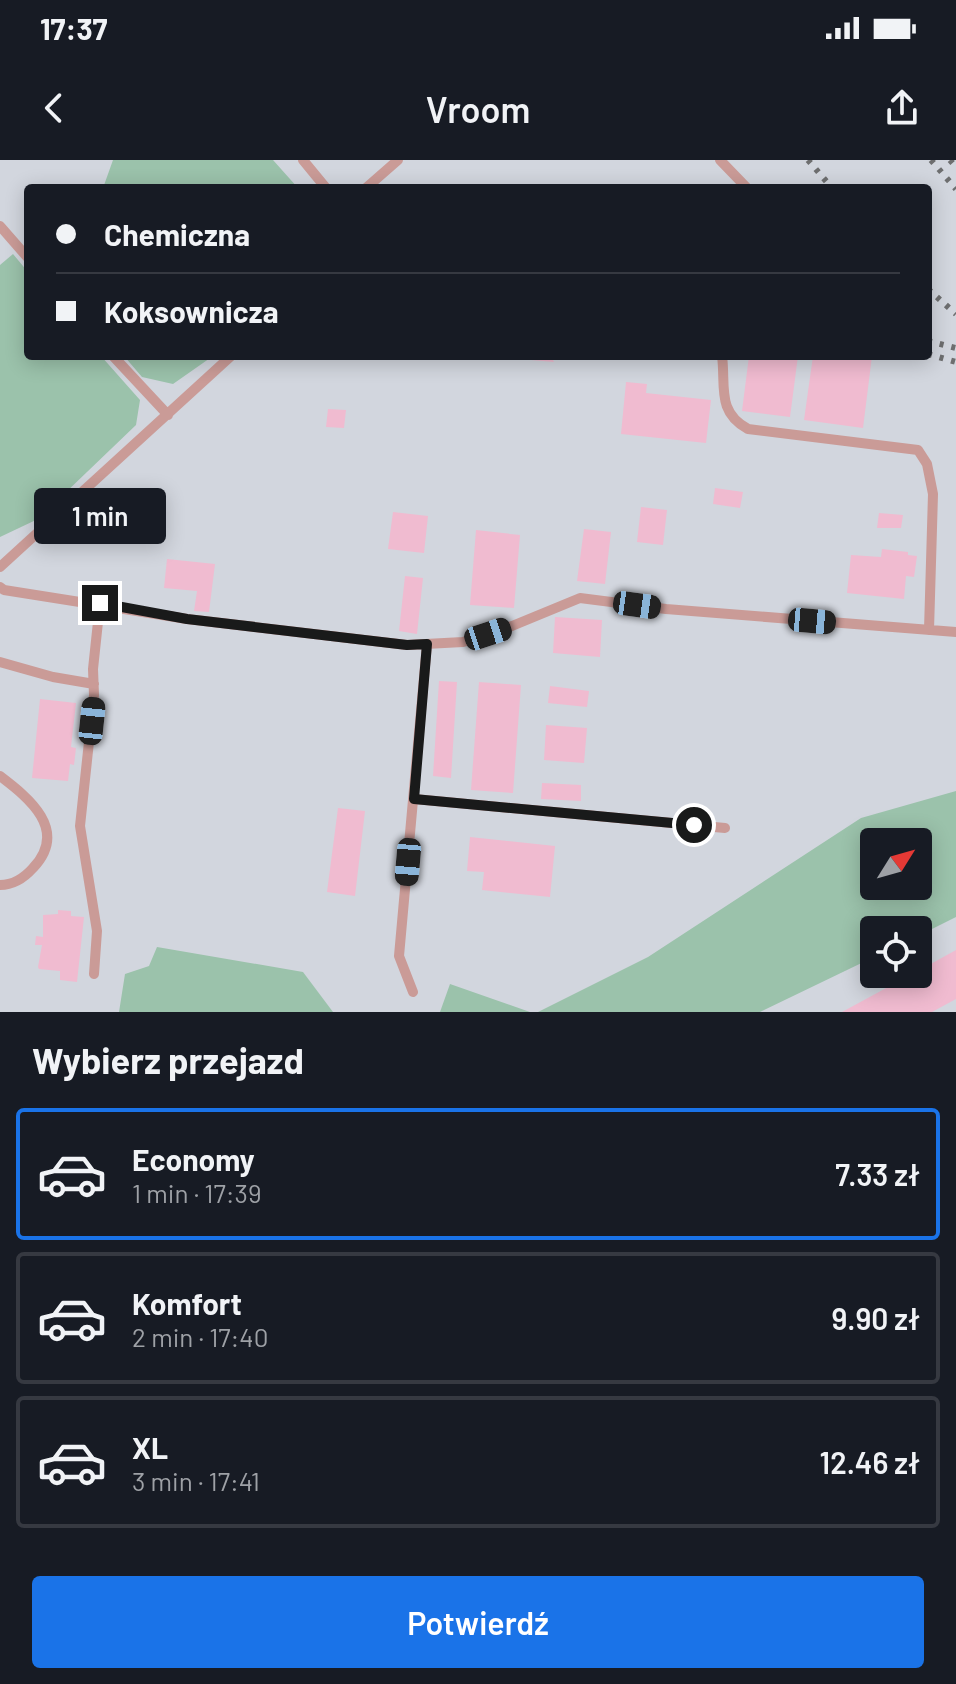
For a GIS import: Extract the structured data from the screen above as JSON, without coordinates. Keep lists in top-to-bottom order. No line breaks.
{"north":"top right","page":{"status":"17:37","header":"Vroom","banner":["Chemiczna","Koksownicza"],"bubble":"1 min","heading":"Wybierz przejazd","list":[{"name":"Economy","note":"1 min · 17:39","value":"7.33 zł"},{"name":"Komfort","note":"2 min · 17:40","value":"9.90 zł"},{"name":"XL","note":"3 min · 17:41","value":"12.46 zł"}],"buttons":"Potwierdź"}}
